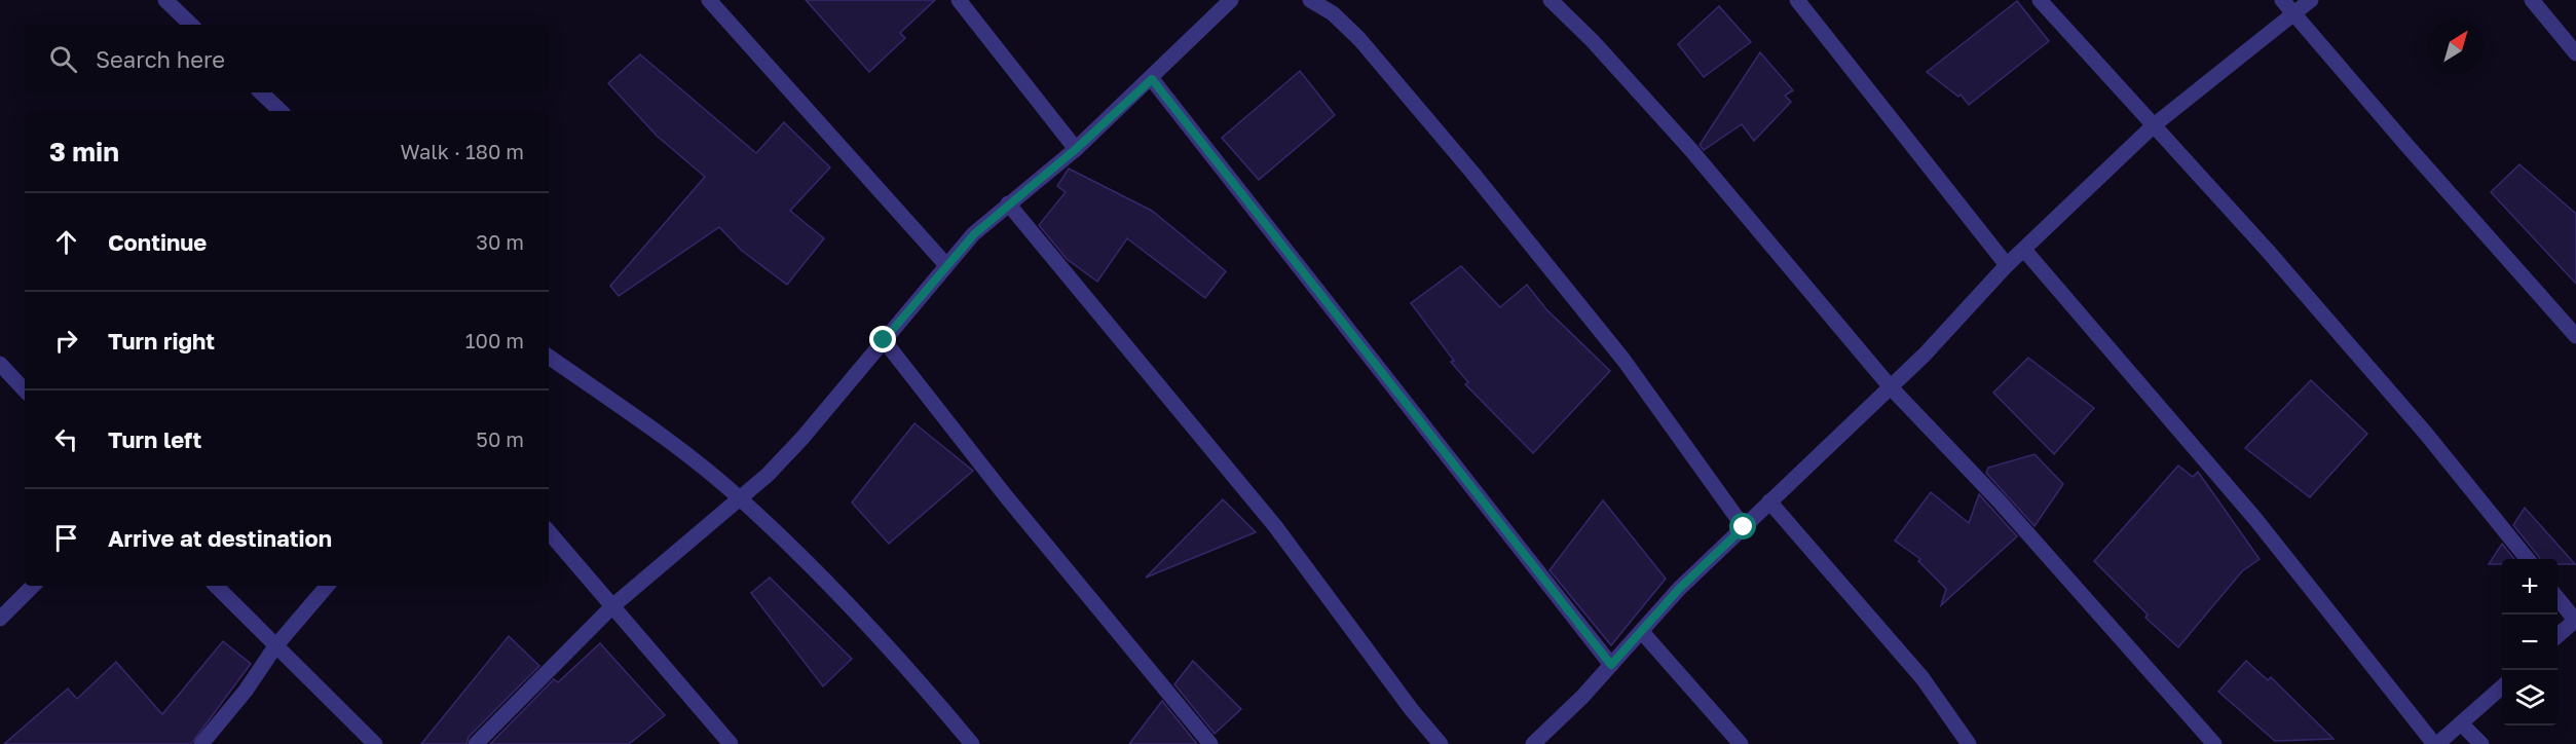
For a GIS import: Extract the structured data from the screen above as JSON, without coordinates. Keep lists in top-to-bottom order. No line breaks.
{"north":"top right","page":{"search":"Search here","heading":["3 min","Walk · 180 m"],"list":[["Continue","30 m"],["Turn right","100 m"],["Turn left","50 m"],"Arrive at destination"],"map_buttons":["+","−"]}}
